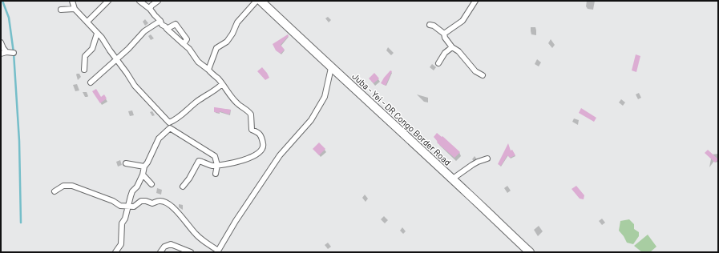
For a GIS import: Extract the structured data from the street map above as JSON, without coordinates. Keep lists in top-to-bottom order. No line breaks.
{"streets":{"main road":["Juba - Yei - DR Congo Border Road"]}}
